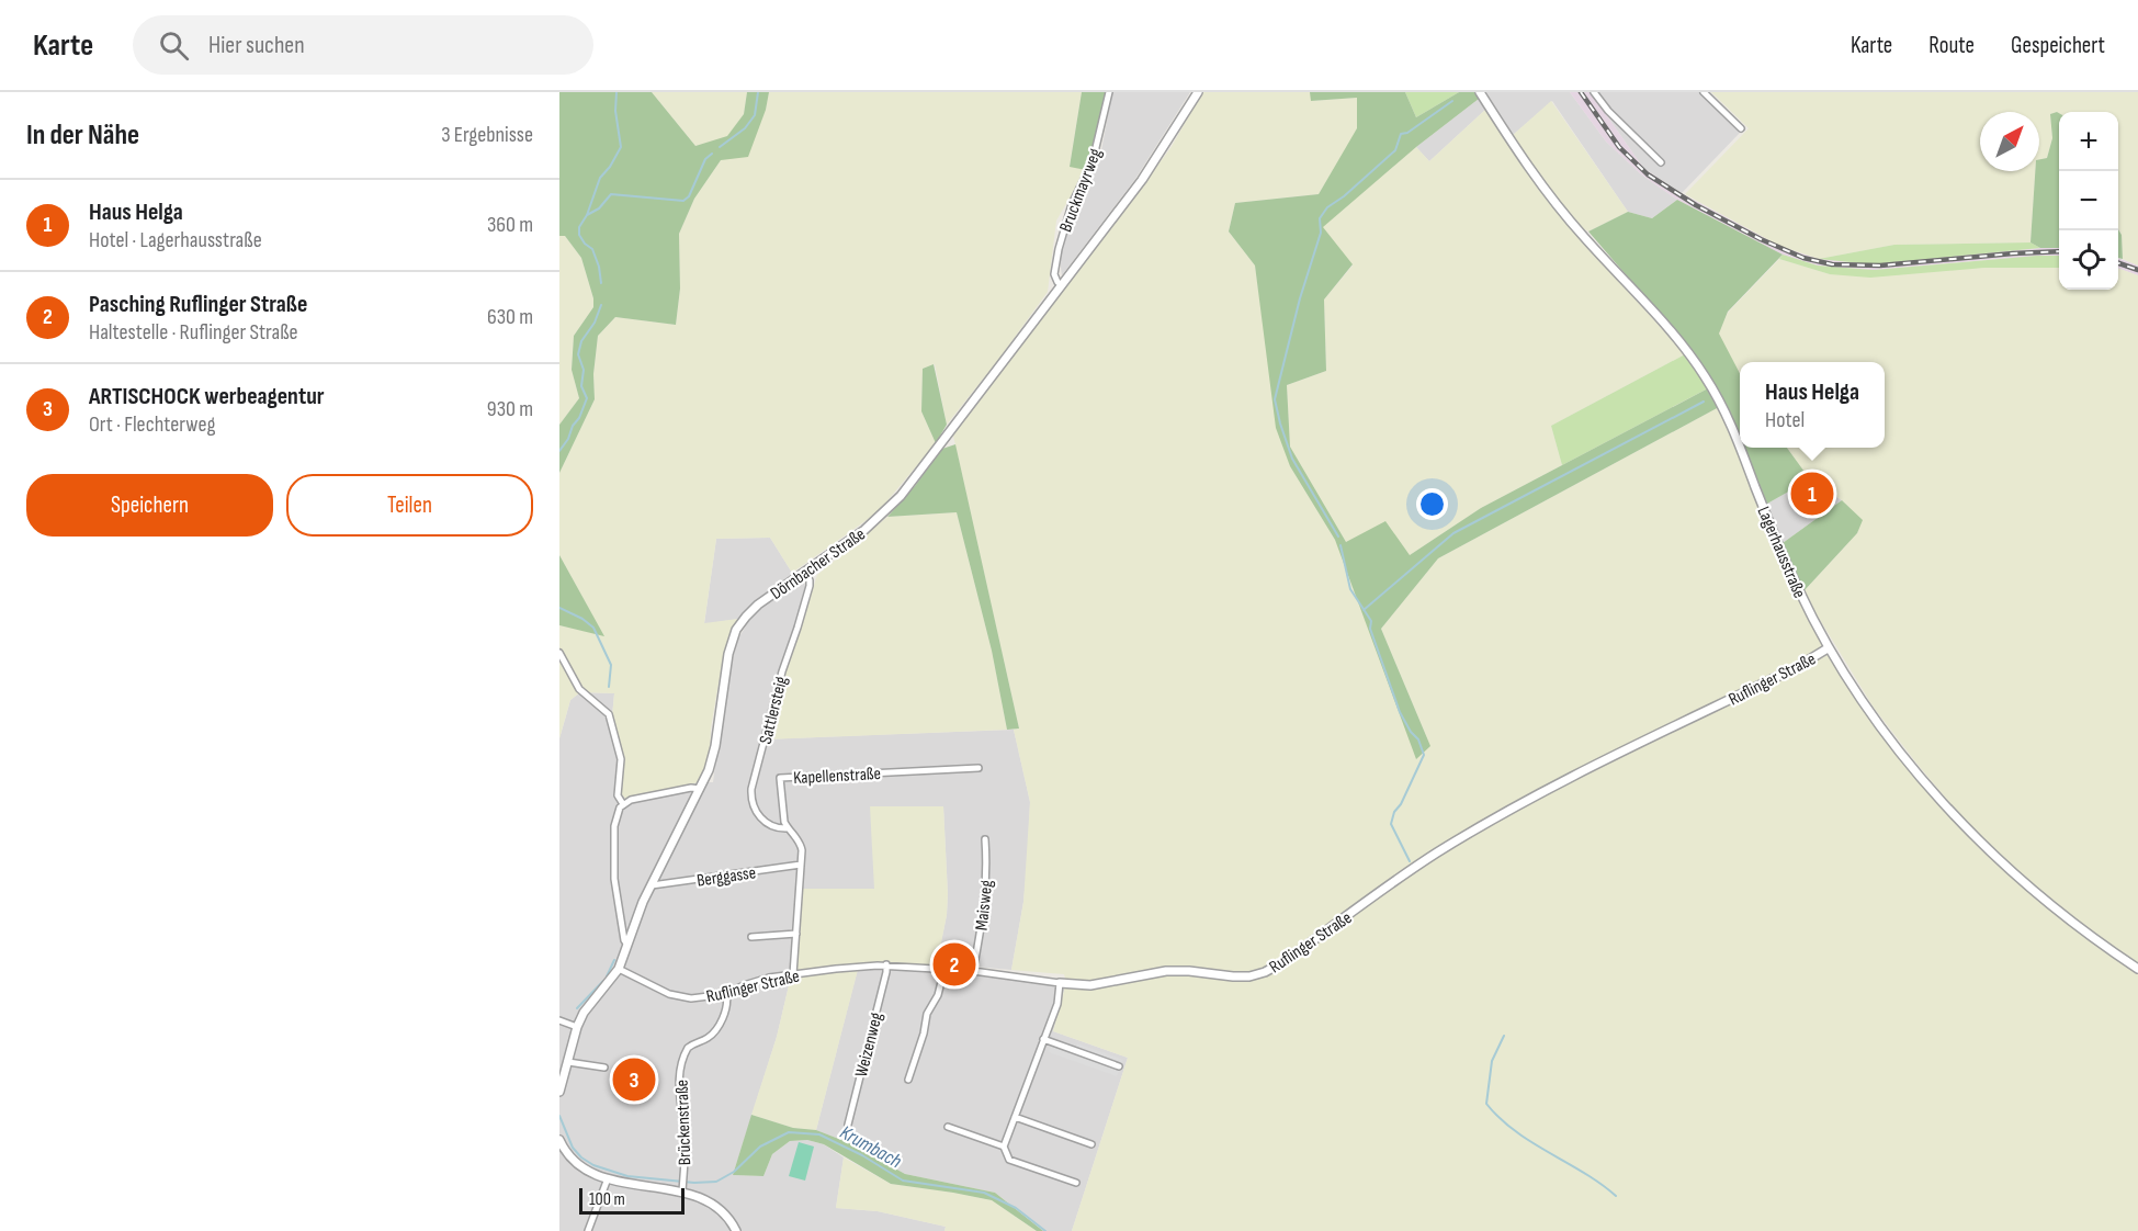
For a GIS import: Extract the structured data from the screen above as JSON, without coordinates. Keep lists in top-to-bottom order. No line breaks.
{"streets":{"street":["Bruckmayrweg","Lagerhausstraße","Dörnbacher Straße","Ruflinger Straße","Sattlersteig","Kapellenstraße","Berggasse","Maisweg","Weizenweg","Brückenstraße"]},"crossings":[["Bruckmayrweg","Dörnbacher Straße"],["Lagerhausstraße","Ruflinger Straße"],["Dörnbacher Straße","Ruflinger Straße"],["Dörnbacher Straße","Sattlersteig"],["Dörnbacher Straße","Berggasse"],["Ruflinger Straße","Kapellenstraße"],["Ruflinger Straße","Maisweg"],["Ruflinger Straße","Weizenweg"],["Ruflinger Straße","Brückenstraße"],["Sattlersteig","Kapellenstraße"],["Kapellenstraße","Berggasse"]],"water":["Krumbach"],"scale_bar":"100 m","north":"top right","page":{"header":"Karte","search":"Hier suchen","nav":["Karte","Route","Gespeichert"],"heading":["In der Nähe","3 Ergebnisse"],"map_buttons":["+","−"],"list":[{"mark":"1","name":"Haus Helga","note":"Hotel · Lagerhausstraße","value":"360 m"},{"mark":"2","name":"Pasching Ruflinger Straße","note":"Haltestelle · Ruflinger Straße","value":"630 m"},{"mark":"3","name":"ARTISCHOCK werbeagentur","note":"Ort · Flechterweg","value":"930 m"}],"popup":["Haus Helga","Hotel"],"buttons":["Speichern","Teilen"],"pins":["1","2","3"],"scale":"100 m"}}
